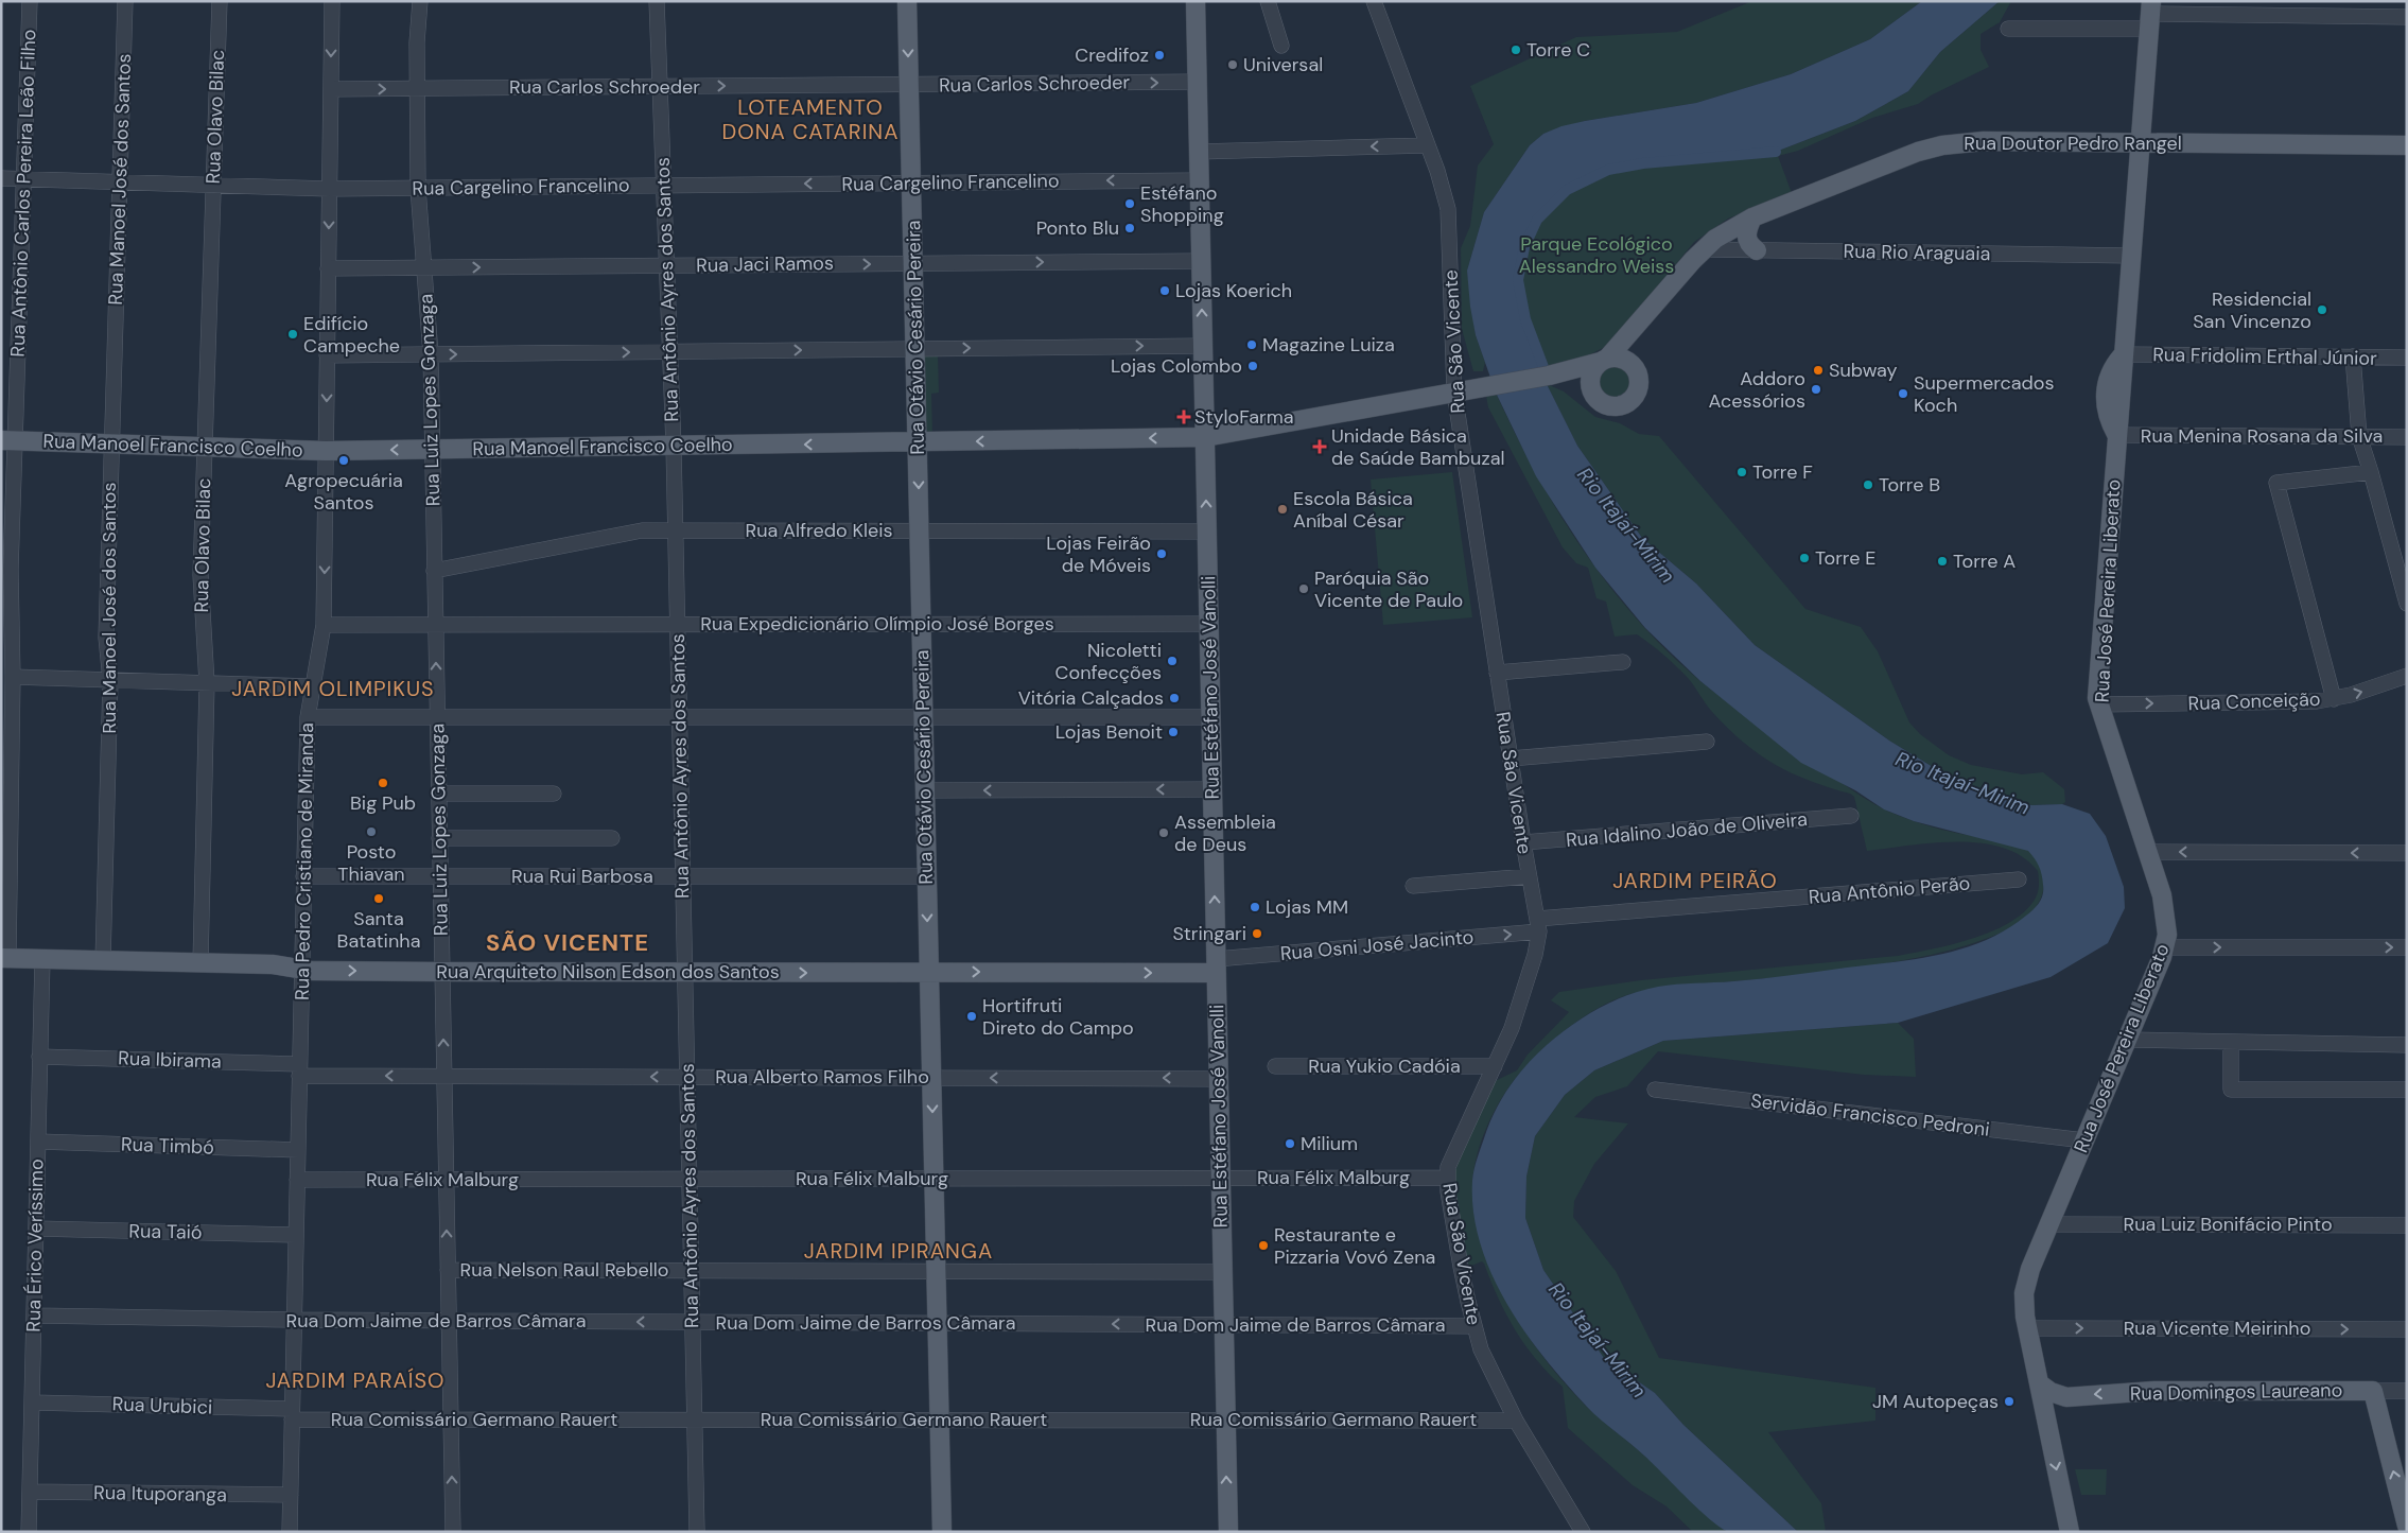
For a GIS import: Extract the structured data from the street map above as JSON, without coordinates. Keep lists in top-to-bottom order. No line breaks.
{"streets":{"main road":["Rua Doutor Pedro Rangel","Rua Otávio Cesário Pereira","Rua Manoel Francisco Coelho","Rua José Pereira Liberato","Rua Estéfano José Vanolli","Rua Arquiteto Nilson Edson dos Santos","Rua Domingos Laureano"],"street":["Rua Carlos Schroeder","Rua Olavo Bilac","Rua Manoel José dos Santos","Rua Cargelino Francelino","Rua Antônio Carlos Pereira Leão Filho","Rua Rio Araguaia","Rua Jaci Ramos","Rua Antônio Ayres dos Santos","Rua São Vicente","Rua Fridolim Erthal Júnior","Rua Luiz Lopes Gonzaga","Rua Menina Rosana da Silva","Rua Alfredo Kleis","Rua Expedicionário Olímpio José Borges","Rua Conceição","Rua Idalino João de Oliveira","Rua Pedro Cristiano de Miranda","Rua Rui Barbosa","Rua Antônio Perão","Rua Osni José Jacinto","Rua Ibirama","Rua Yukio Cadóia","Rua Alberto Ramos Filho","Servidão Francisco Pedroni","Rua Timbó","Rua Félix Malburg","Rua Luiz Bonifácio Pinto","Rua Taió","Rua Érico Veríssimo","Rua Nelson Raul Rebello","Rua Dom Jaime de Barros Câmara","Rua Vicente Meirinho","Rua Urubici","Rua Comissário Germano Rauert","Rua Ituporanga"]},"crossings":[["Rua Carlos Schroeder","Rua Antônio Ayres dos Santos"],["Rua Carlos Schroeder","Rua Otávio Cesário Pereira"],["Rua Carlos Schroeder","Rua Luiz Lopes Gonzaga"],["Rua Carlos Schroeder","Rua Estéfano José Vanolli"],["Rua Carlos Schroeder","Rua Pedro Cristiano de Miranda"],["Rua Olavo Bilac","Rua Cargelino Francelino"],["Rua Olavo Bilac","Rua Manoel Francisco Coelho"],["Rua Olavo Bilac","Rua Arquiteto Nilson Edson dos Santos"],["Rua Doutor Pedro Rangel","Rua Rio Araguaia"],["Rua Doutor Pedro Rangel","Rua Manoel Francisco Coelho"],["Rua Doutor Pedro Rangel","Rua José Pereira Liberato"],["Rua Manoel José dos Santos","Rua Cargelino Francelino"],["Rua Manoel José dos Santos","Rua Manoel Francisco Coelho"],["Rua Manoel José dos Santos","Rua Arquiteto Nilson Edson dos Santos"],["Rua Cargelino Francelino","Rua Antônio Carlos Pereira Leão Filho"],["Rua Cargelino Francelino","Rua Antônio Ayres dos Santos"],["Rua Cargelino Francelino","Rua Otávio Cesário Pereira"],["Rua Cargelino Francelino","Rua Luiz Lopes Gonzaga"],["Rua Cargelino Francelino","Rua Estéfano José Vanolli"],["Rua Cargelino Francelino","Rua Pedro Cristiano de Miranda"],["Rua Antônio Carlos Pereira Leão Filho","Rua Manoel Francisco Coelho"],["Rua Antônio Carlos Pereira Leão Filho","Rua Arquiteto Nilson Edson dos Santos"],["Rua Rio Araguaia","Rua José Pereira Liberato"],["Rua Jaci Ramos","Rua Antônio Ayres dos Santos"],["Rua Jaci Ramos","Rua Otávio Cesário Pereira"],["Rua Jaci Ramos","Rua Luiz Lopes Gonzaga"],["Rua Jaci Ramos","Rua Estéfano José Vanolli"],["Rua Jaci Ramos","Rua Pedro Cristiano de Miranda"],["Rua Antônio Ayres dos Santos","Rua Manoel Francisco Coelho"],["Rua Antônio Ayres dos Santos","Rua Alfredo Kleis"],["Rua Antônio Ayres dos Santos","Rua Expedicionário Olímpio José Borges"],["Rua Antônio Ayres dos Santos","Rua Rui Barbosa"],["Rua Antônio Ayres dos Santos","Rua Arquiteto Nilson Edson dos Santos"],["Rua Antônio Ayres dos Santos","Rua Alberto Ramos Filho"],["Rua Antônio Ayres dos Santos","Rua Félix Malburg"],["Rua Antônio Ayres dos Santos","Rua Nelson Raul Rebello"],["Rua Antônio Ayres dos Santos","Rua Dom Jaime de Barros Câmara"],["Rua Antônio Ayres dos Santos","Rua Comissário Germano Rauert"],["Rua Otávio Cesário Pereira","Rua Manoel Francisco Coelho"],["Rua Otávio Cesário Pereira","Rua Alfredo Kleis"],["Rua Otávio Cesário Pereira","Rua Expedicionário Olímpio José Borges"],["Rua Otávio Cesário Pereira","Rua Rui Barbosa"],["Rua Otávio Cesário Pereira","Rua Arquiteto Nilson Edson dos Santos"],["Rua Otávio Cesário Pereira","Rua Alberto Ramos Filho"],["Rua Otávio Cesário Pereira","Rua Félix Malburg"],["Rua Otávio Cesário Pereira","Rua Nelson Raul Rebello"],["Rua Otávio Cesário Pereira","Rua Dom Jaime de Barros Câmara"],["Rua Otávio Cesário Pereira","Rua Comissário Germano Rauert"],["Rua São Vicente","Rua Manoel Francisco Coelho"],["Rua São Vicente","Rua Idalino João de Oliveira"],["Rua São Vicente","Rua Antônio Perão"],["Rua São Vicente","Rua Osni José Jacinto"],["Rua São Vicente","Rua Yukio Cadóia"],["Rua São Vicente","Rua Félix Malburg"],["Rua São Vicente","Rua Dom Jaime de Barros Câmara"],["Rua São Vicente","Rua Comissário Germano Rauert"],["Rua Fridolim Erthal Júnior","Rua José Pereira Liberato"],["Rua Luiz Lopes Gonzaga","Rua Manoel Francisco Coelho"],["Rua Luiz Lopes Gonzaga","Rua Alfredo Kleis"],["Rua Luiz Lopes Gonzaga","Rua Expedicionário Olímpio José Borges"],["Rua Luiz Lopes Gonzaga","Rua Rui Barbosa"],["Rua Luiz Lopes Gonzaga","Rua Arquiteto Nilson Edson dos Santos"],["Rua Luiz Lopes Gonzaga","Rua Alberto Ramos Filho"],["Rua Luiz Lopes Gonzaga","Rua Félix Malburg"],["Rua Luiz Lopes Gonzaga","Rua Nelson Raul Rebello"],["Rua Luiz Lopes Gonzaga","Rua Dom Jaime de Barros Câmara"],["Rua Luiz Lopes Gonzaga","Rua Comissário Germano Rauert"],["Rua Menina Rosana da Silva","Rua José Pereira Liberato"],["Rua Manoel Francisco Coelho","Rua Estéfano José Vanolli"],["Rua Manoel Francisco Coelho","Rua Pedro Cristiano de Miranda"],["Rua Alfredo Kleis","Rua Estéfano José Vanolli"],["Rua José Pereira Liberato","Rua Conceição"],["Rua José Pereira Liberato","Servidão Francisco Pedroni"],["Rua José Pereira Liberato","Rua Luiz Bonifácio Pinto"],["Rua José Pereira Liberato","Rua Vicente Meirinho"],["Rua José Pereira Liberato","Rua Domingos Laureano"],["Rua Expedicionário Olímpio José Borges","Rua Estéfano José Vanolli"],["Rua Expedicionário Olímpio José Borges","Rua Pedro Cristiano de Miranda"],["Rua Estéfano José Vanolli","Rua Osni José Jacinto"],["Rua Estéfano José Vanolli","Rua Arquiteto Nilson Edson dos Santos"],["Rua Estéfano José Vanolli","Rua Alberto Ramos Filho"],["Rua Estéfano José Vanolli","Rua Félix Malburg"],["Rua Estéfano José Vanolli","Rua Nelson Raul Rebello"],["Rua Estéfano José Vanolli","Rua Dom Jaime de Barros Câmara"],["Rua Estéfano José Vanolli","Rua Comissário Germano Rauert"],["Rua Pedro Cristiano de Miranda","Rua Rui Barbosa"],["Rua Pedro Cristiano de Miranda","Rua Arquiteto Nilson Edson dos Santos"],["Rua Pedro Cristiano de Miranda","Rua Ibirama"],["Rua Pedro Cristiano de Miranda","Rua Alberto Ramos Filho"],["Rua Pedro Cristiano de Miranda","Rua Timbó"],["Rua Pedro Cristiano de Miranda","Rua Félix Malburg"],["Rua Pedro Cristiano de Miranda","Rua Taió"],["Rua Pedro Cristiano de Miranda","Rua Dom Jaime de Barros Câmara"],["Rua Pedro Cristiano de Miranda","Rua Urubici"],["Rua Pedro Cristiano de Miranda","Rua Comissário Germano Rauert"],["Rua Pedro Cristiano de Miranda","Rua Ituporanga"],["Rua Antônio Perão","Rua Osni José Jacinto"],["Rua Osni José Jacinto","Rua Arquiteto Nilson Edson dos Santos"],["Rua Arquiteto Nilson Edson dos Santos","Rua Érico Veríssimo"],["Rua Ibirama","Rua Alberto Ramos Filho"],["Rua Ibirama","Rua Érico Veríssimo"],["Rua Timbó","Rua Érico Veríssimo"],["Rua Taió","Rua Érico Veríssimo"],["Rua Érico Veríssimo","Rua Dom Jaime de Barros Câmara"],["Rua Érico Veríssimo","Rua Urubici"],["Rua Érico Veríssimo","Rua Ituporanga"],["Rua Urubici","Rua Comissário Germano Rauert"]],"one_way":["Rua Carlos Schroeder","Rua Cargelino Francelino","Rua Manoel Francisco Coelho","Rua Conceição","Rua Arquiteto Nilson Edson dos Santos","Rua Alberto Ramos Filho","Rua Dom Jaime de Barros Câmara","Rua Vicente Meirinho","Rua Domingos Laureano"],"districts":["LOTEAMENTO DONA CATARINA","JARDIM OLIMPIKUS","JARDIM PEIRÃO","SÃO VICENTE","JARDIM IPIRANGA","JARDIM PARAÍSO"],"water":["Rio Itajaí-Mirim"],"parks":["Parque Ecológico Alessandro Weiss"],"places":{"other":["Torre C","Credifoz","Universal","Estéfano Shopping","Ponto Blu","Lojas Koerich","Residencial San Vincenzo","Edifício Campeche","Magazine Luiza","Lojas Colombo","Subway","Addoro Acessórios","Supermercados Koch","Agropecuária Santos","Torre F","Torre B","Escola Básica Aníbal César","Lojas Feirão de Móveis","Torre E","Torre A","Paróquia São Vicente de Paulo","Nicoletti Confecções","Vitória Calçados","Lojas Benoit","Big Pub","Posto Thiavan","Assembleia de Deus","Santa Batatinha","Lojas MM","Stringari","Hortifruti Direto do Campo","Milium","Restaurante e Pizzaria Vovó Zena","JM Autopeças"],"health":["StyloFarma","Unidade Básica de Saúde Bambuzal"]}}
